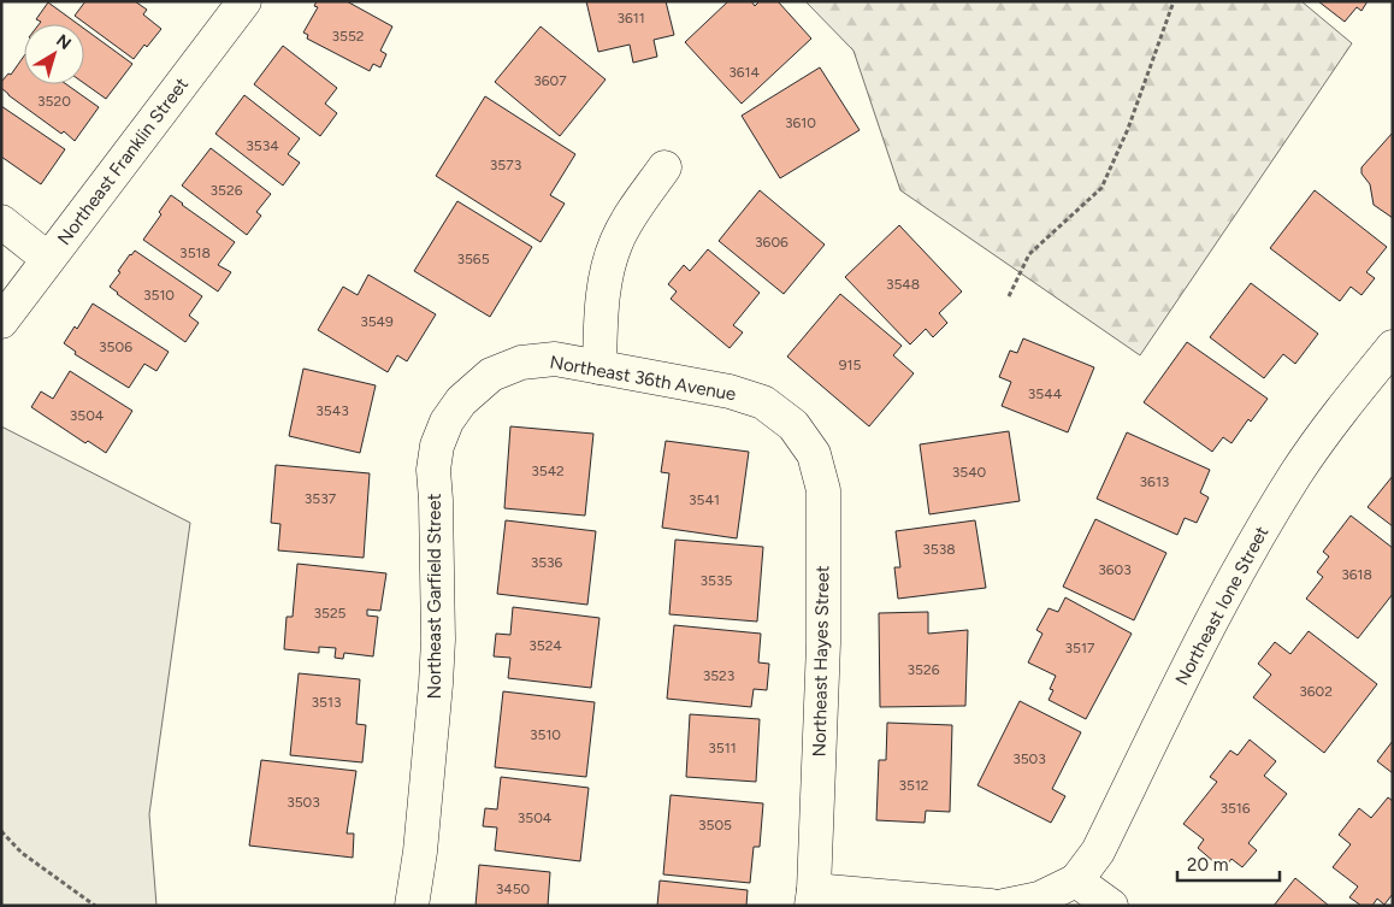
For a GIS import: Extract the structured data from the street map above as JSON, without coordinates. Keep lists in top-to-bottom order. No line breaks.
{"streets":{"street":["Northeast Franklin Street","Northeast 36th Avenue","Northeast Garfield Street","Northeast Ione Street","Northeast Hayes Street"]},"crossings":[["Northeast 36th Avenue","Northeast Garfield Street"],["Northeast 36th Avenue","Northeast Hayes Street"]],"house_numbers":["3611","3552","3614","3607","3520","3610","3534","3573","3526","3606","3518","3565","3548","3510","3549","3506","915","3544","3543","3504","3542","3540","3613","3537","3541","3538","3536","3603","3618","3535","3525","3524","3517","3526","3523","3602","3513","3510","3511","3503","3512","3503","3516","3504","3505","3450"],"scale_bar":"20 m","north":"top right"}
